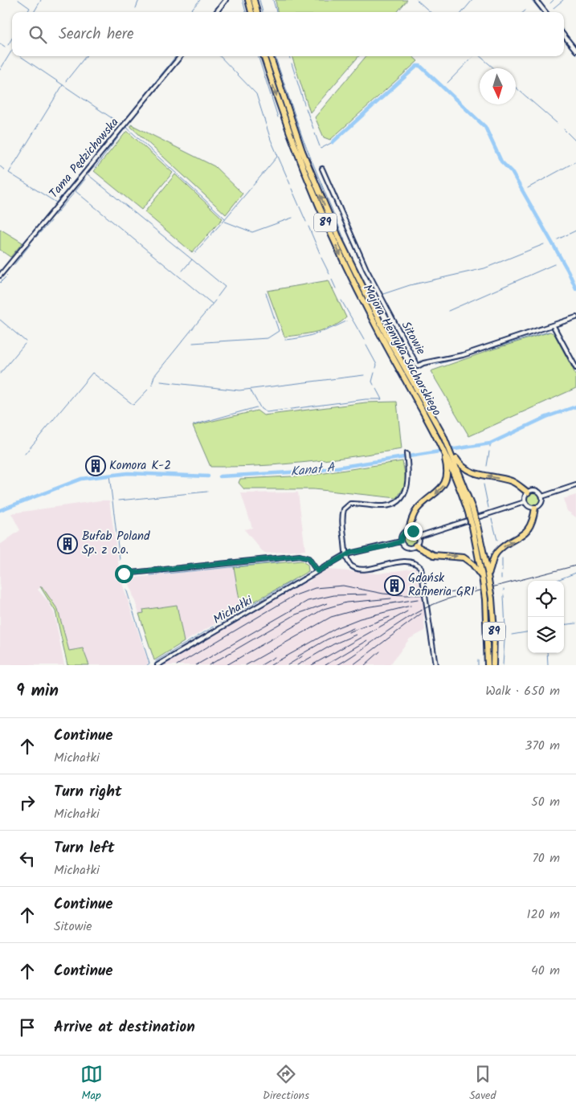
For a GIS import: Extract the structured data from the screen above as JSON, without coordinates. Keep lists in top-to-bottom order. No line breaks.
{"streets":{"highway":["89","Majora Henryka Sucharskiego"],"street":["Tama Pędzichowska","Sitowie","Michałki"]},"water":["Kanał A"],"places":{"building":["Komora K-2","Bufab Poland Sp. z o.o.","Gdańsk Rafineria GR1"]},"north":"bottom","page":{"search":"Search here","heading":["9 min","Walk · 650 m"],"list":[["Continue","Michałki","370 m"],["Turn right","Michałki","50 m"],["Turn left","Michałki","70 m"],["Continue","Sitowie","120 m"],["Continue","40 m"],"Arrive at destination"],"nav":["Map","Directions","Saved"]}}
